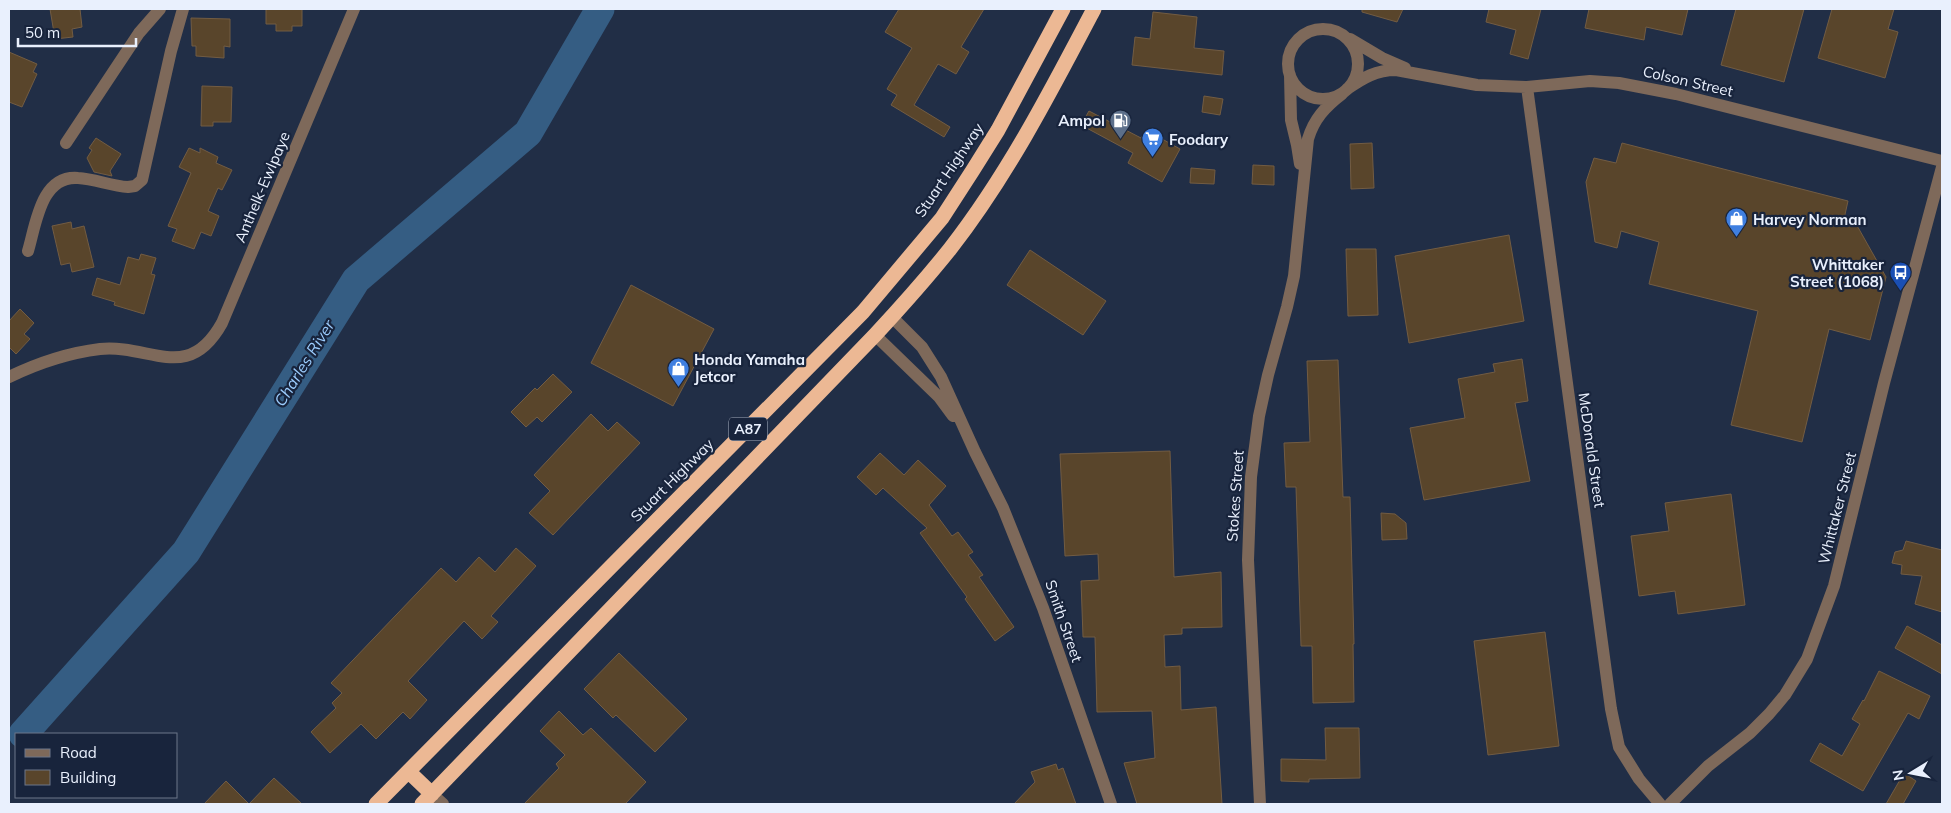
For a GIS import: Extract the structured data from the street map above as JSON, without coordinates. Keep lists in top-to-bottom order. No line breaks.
{"streets":{"highway":["Stuart Highway","A87"],"street":["Colson Street","Anthelk-Ewlpaye","McDonald Street","Stokes Street","Whittaker Street","Smith Street"]},"crossings":[["Colson Street","McDonald Street"],["A87","Smith Street"]],"water":["Charles River"],"places":{"fuel station":["Ampol"],"supermarket":["Foodary"],"shop":["Harvey Norman","Honda Yamaha Jetcor"],"bus stop":["Whittaker Street (1068)"]},"legend":["Road","Building"],"scale_bar":"50 m","north":"left"}
